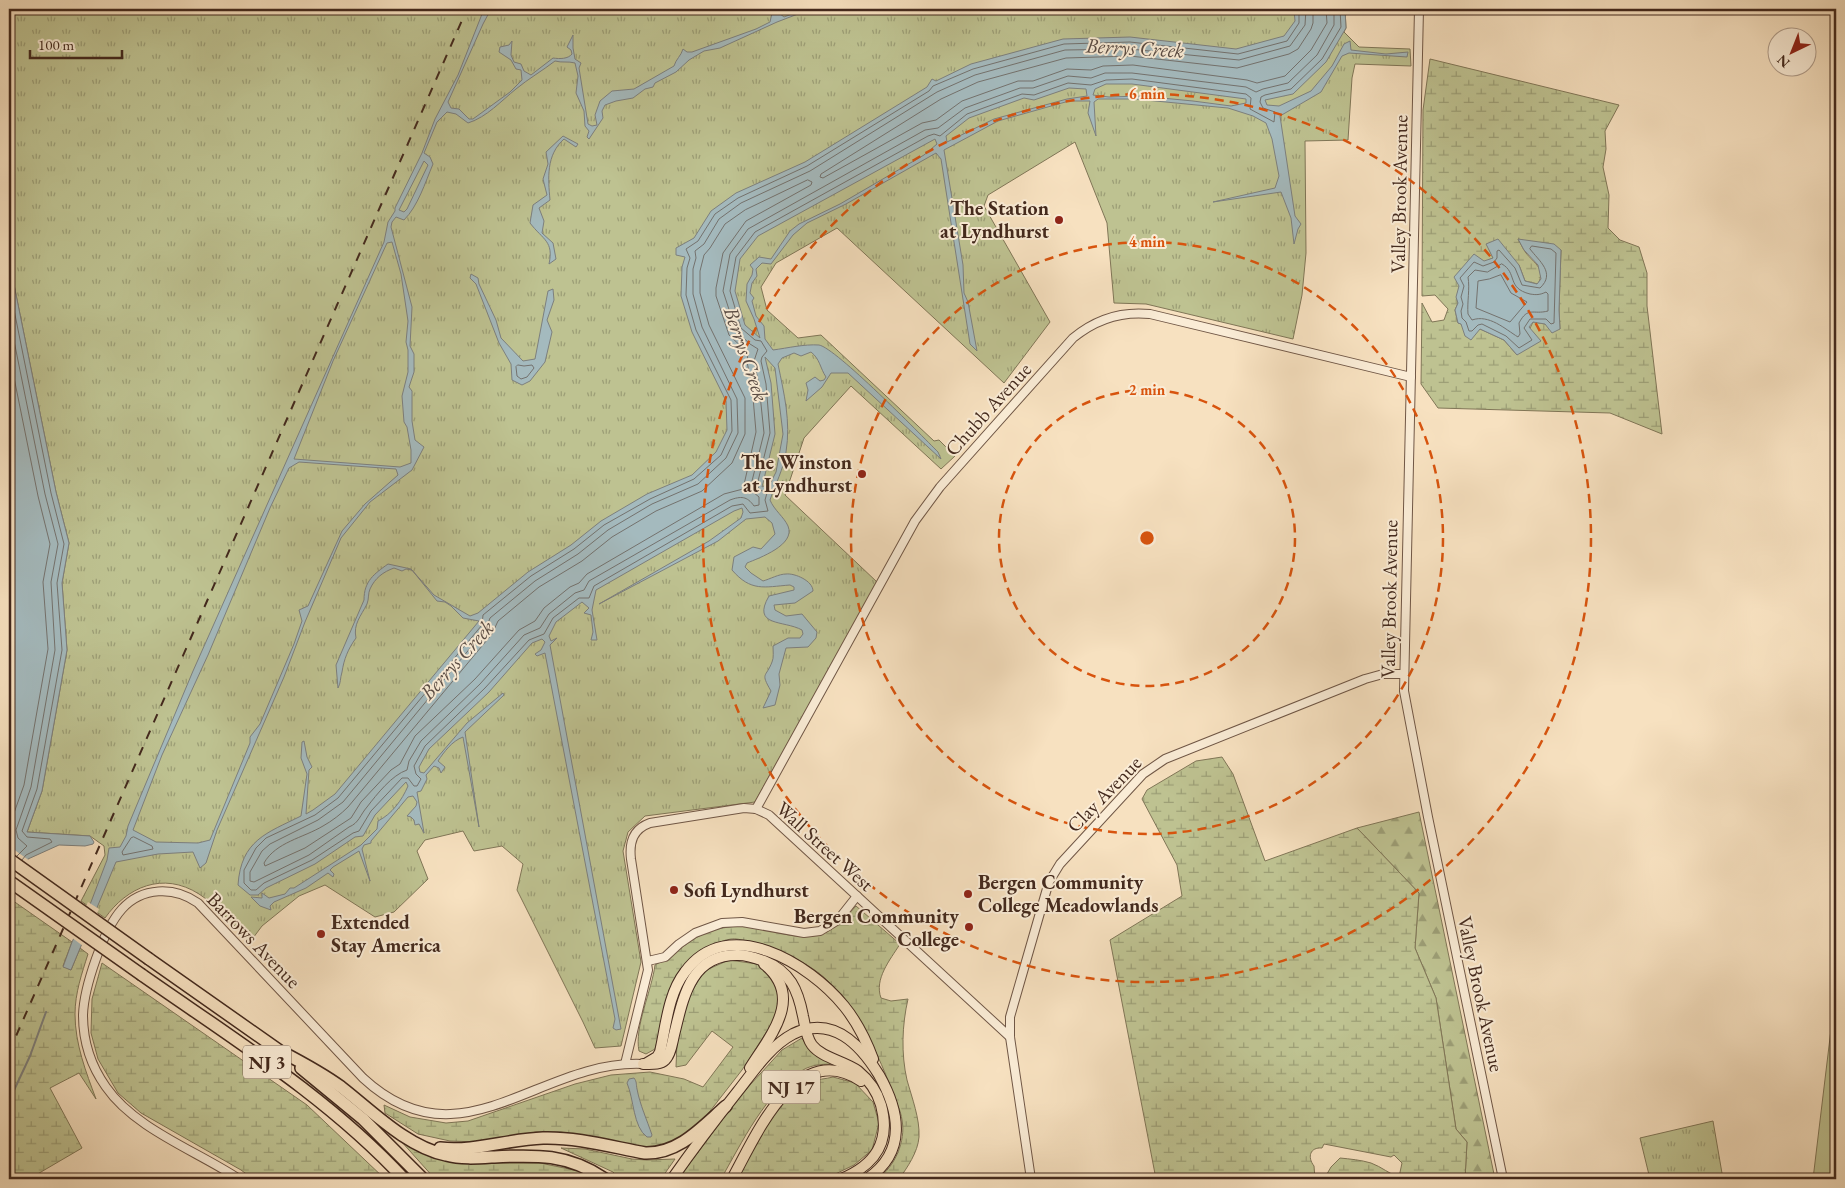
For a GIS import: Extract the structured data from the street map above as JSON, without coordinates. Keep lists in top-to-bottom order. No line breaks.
{"streets":{"highway":["NJ 3"],"main road":["NJ 17"],"street":["Valley Brook Avenue","Chubb Avenue","Clay Avenue","Wall Street West","Barrows Avenue"]},"crossings":[["Valley Brook Avenue","Chubb Avenue"],["Valley Brook Avenue","Clay Avenue"],["Chubb Avenue","Wall Street West"],["Clay Avenue","Wall Street West"],["Wall Street West","Barrows Avenue"]],"water":["Berrys Creek"],"places":["The Station at Lyndhurst","The Winston at Lyndhurst","Sofi Lyndhurst","Bergen Community College Meadowlands","Bergen Community College","Extended Stay America"],"scale_bar":"100 m","north":"bottom left","rings":["6 min","4 min","2 min"]}
